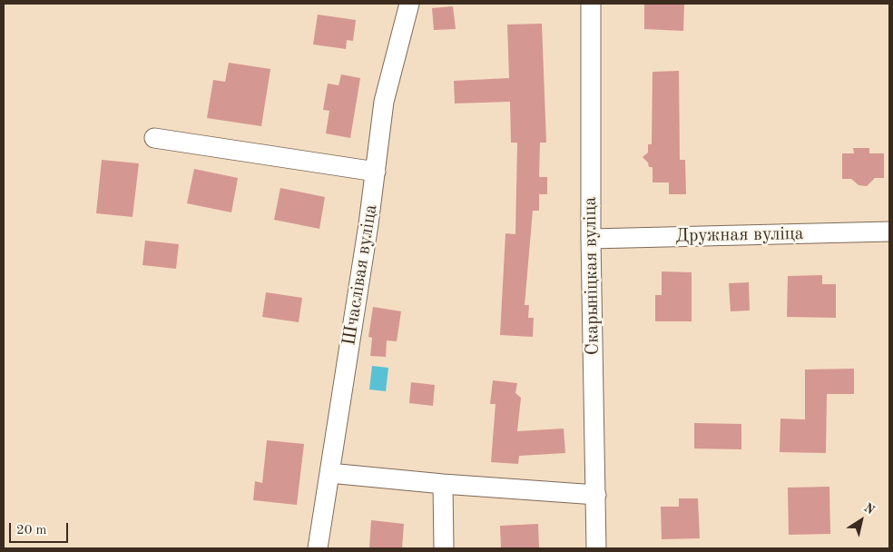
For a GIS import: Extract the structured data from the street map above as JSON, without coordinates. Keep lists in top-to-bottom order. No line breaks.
{"streets":{"street":["Дружная вуліца","Шчаслівая вуліца","Скарыніцкая вуліца"]},"crossings":[["Дружная вуліца","Скарыніцкая вуліца"]],"scale_bar":"20 m","north":"top right"}
